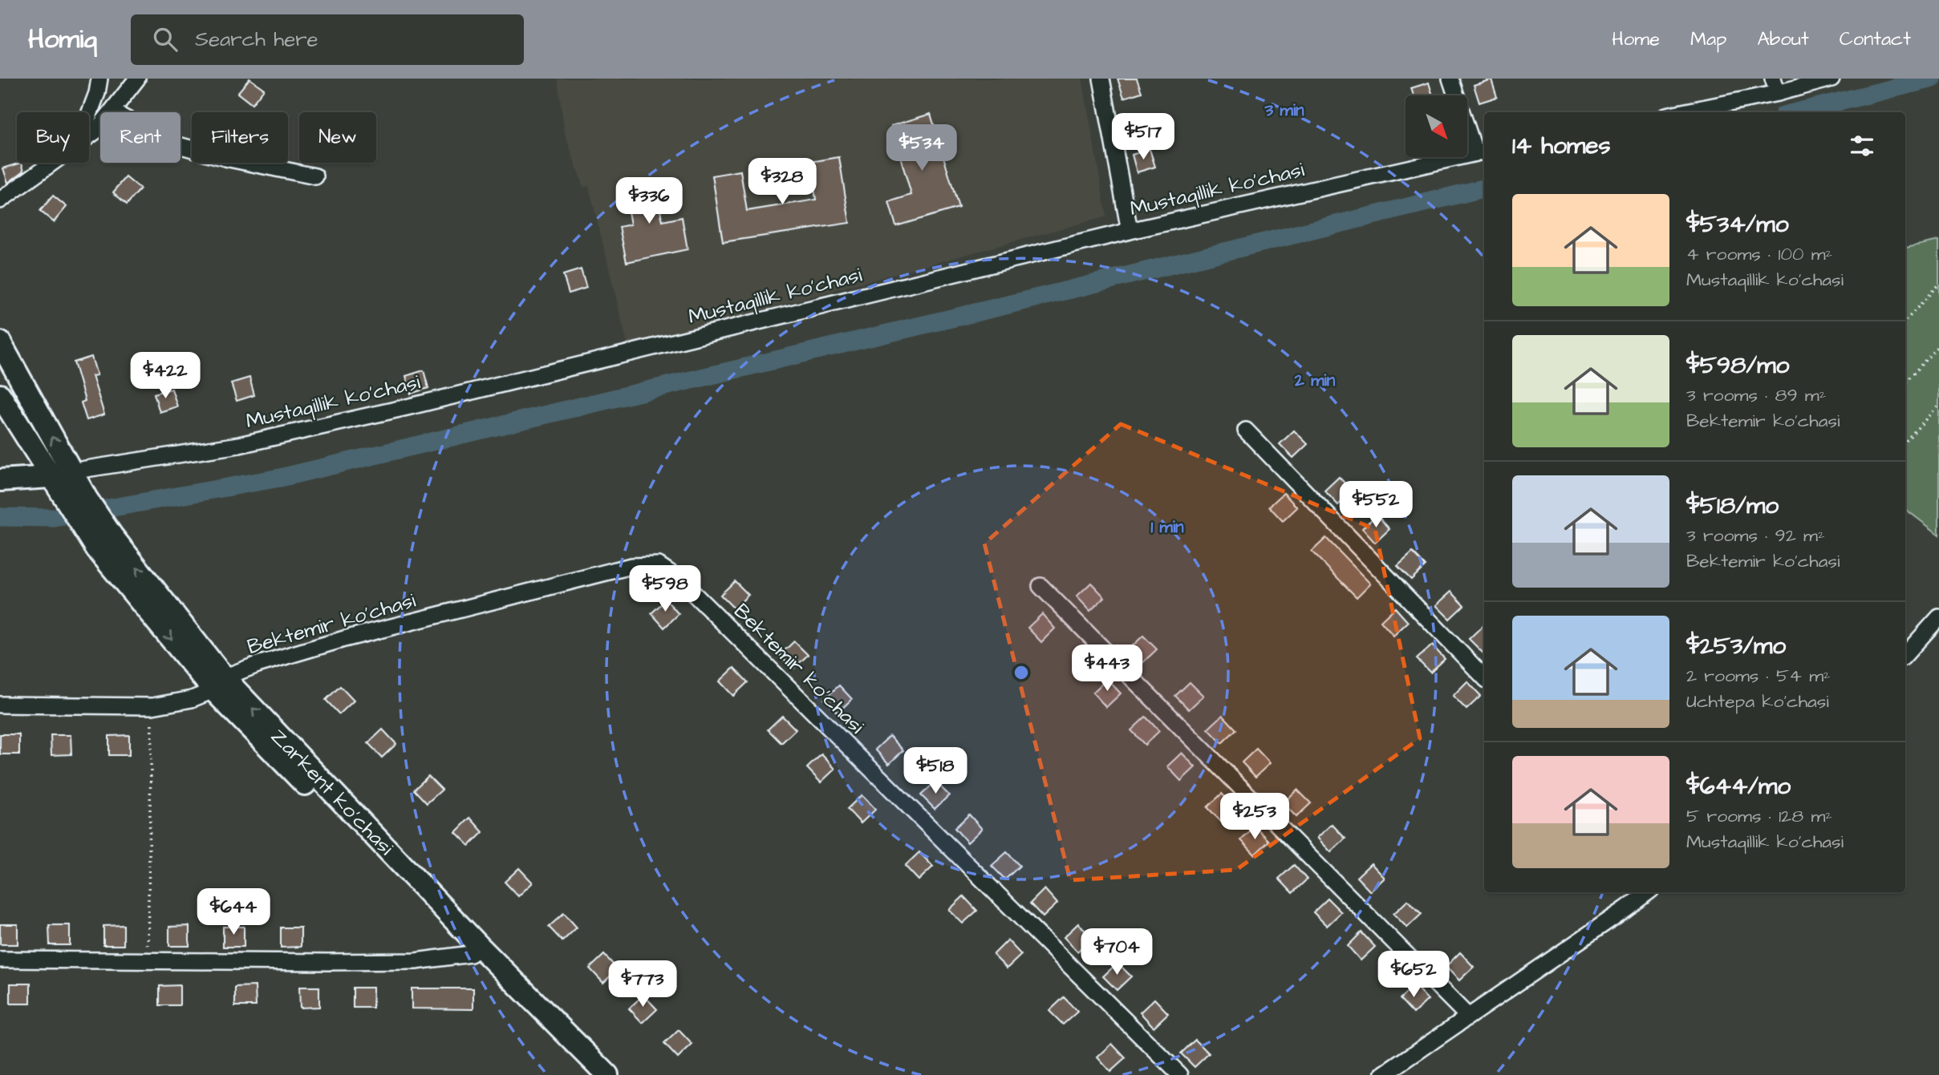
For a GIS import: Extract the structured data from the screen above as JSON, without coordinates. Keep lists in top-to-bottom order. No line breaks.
{"streets":{"main road":["Zarkent ko'chasi"],"street":["Mustaqillik ko'chasi","Bektemir ko'chasi"]},"crossings":[["Mustaqillik ko'chasi","Zarkent ko'chasi"],["Bektemir ko'chasi","Zarkent ko'chasi"]],"north":"bottom right","page":{"header":"Homiq","search":"Search here","nav":["Home","Map","About","Contact"],"chip":["Buy","Rent","Filters","New"],"heading":"14 homes","price":["$517","$534","$328","$336","$422","$552","$598","$443","$518","$253","$644","$704","$652","$773"],"list":[{"name":"$534/mo","note":"4 rooms · 100 m² · Mustaqillik ko'chasi"},{"name":"$598/mo","note":"3 rooms · 89 m² · Bektemir ko'chasi"},{"name":"$518/mo","note":"3 rooms · 92 m² · Bektemir ko'chasi"},{"name":"$253/mo","note":"2 rooms · 54 m² · Uchtepa ko'chasi"},{"name":"$644/mo","note":"5 rooms · 128 m² · Mustaqillik ko'chasi"}]},"rings":["3 min","2 min","1 min"]}
